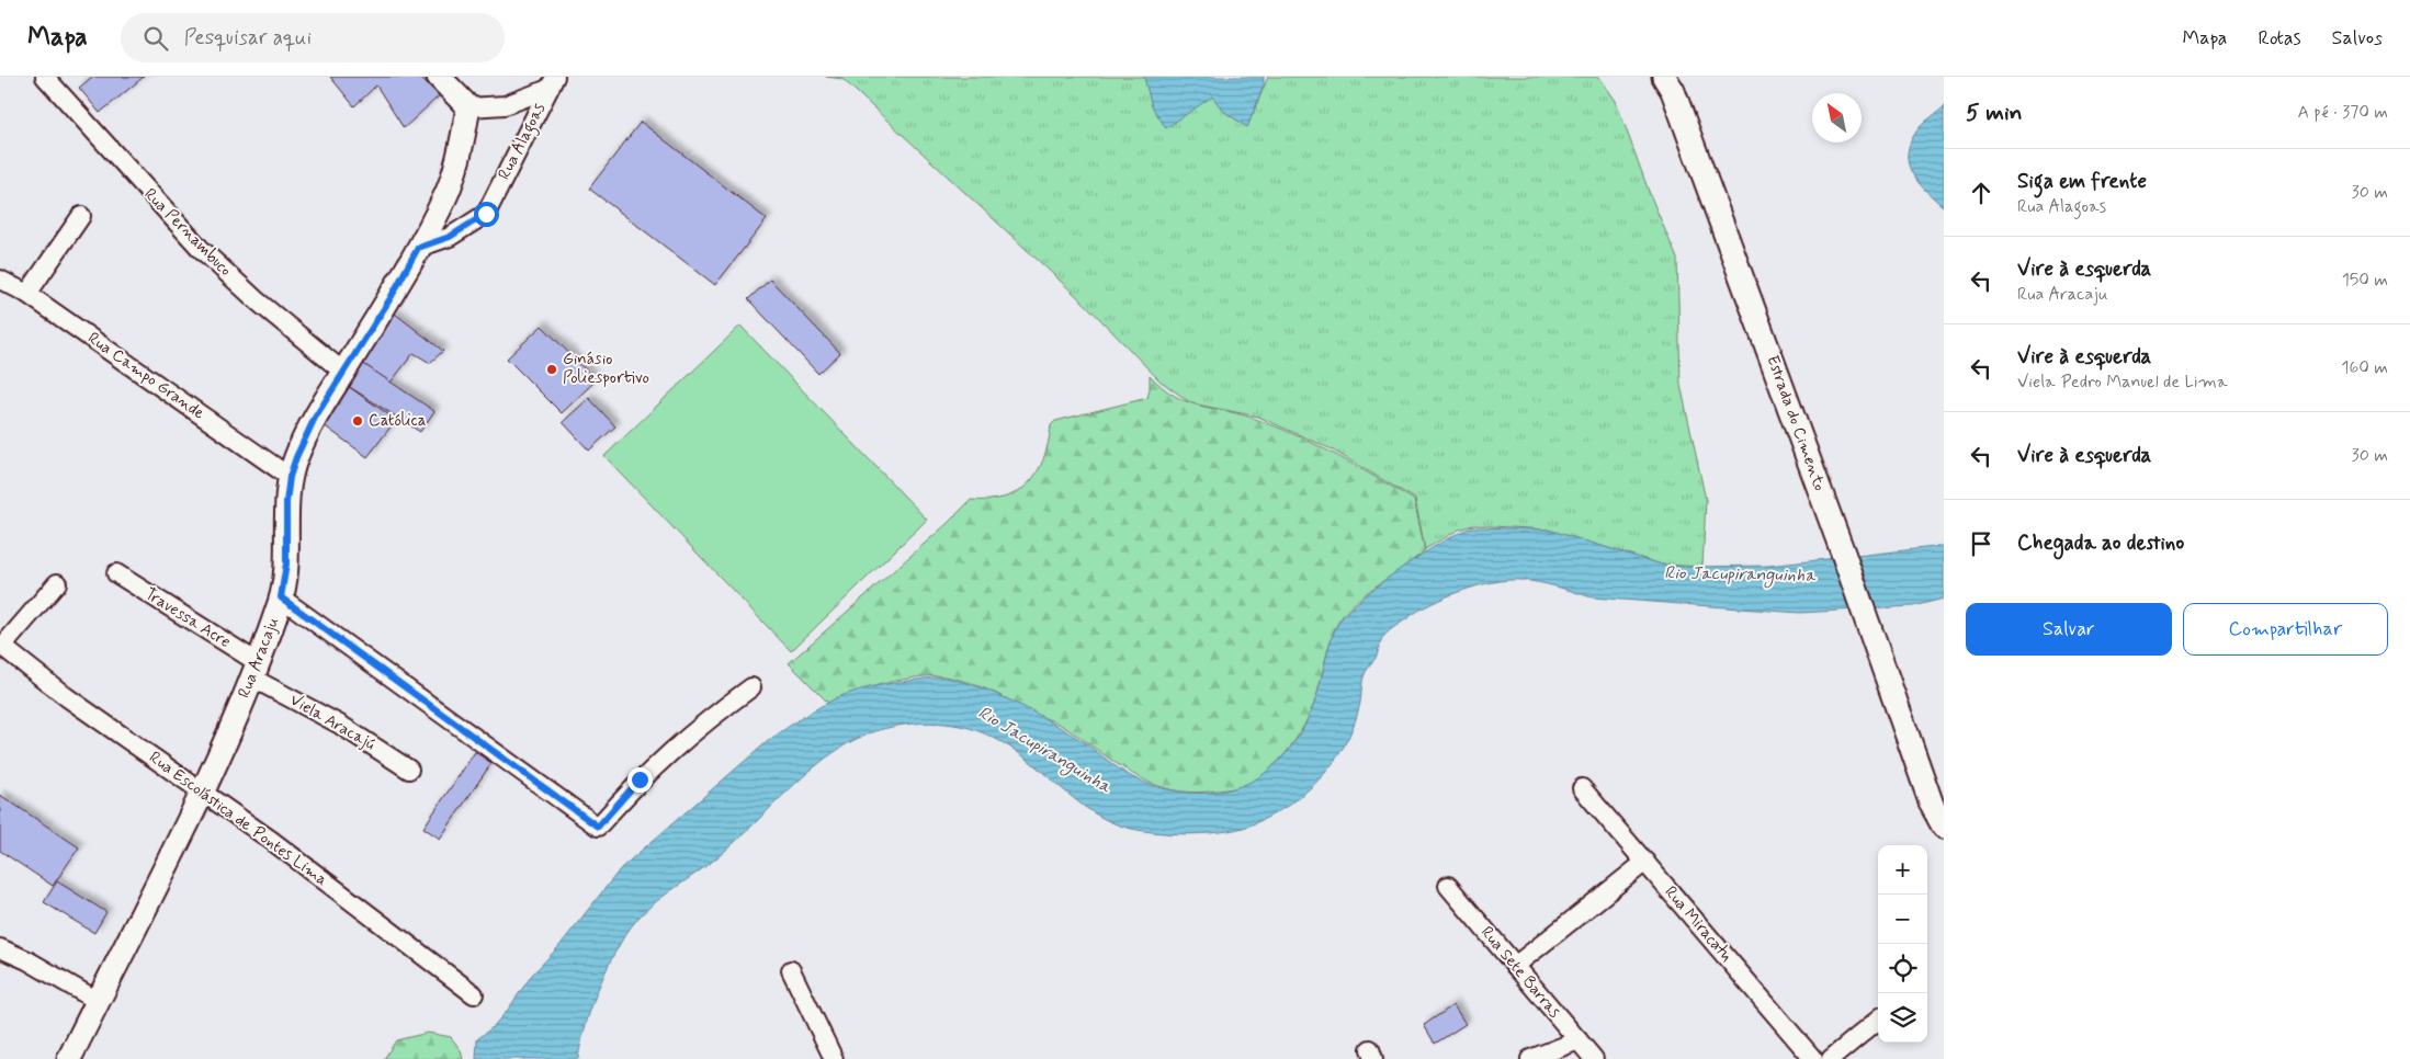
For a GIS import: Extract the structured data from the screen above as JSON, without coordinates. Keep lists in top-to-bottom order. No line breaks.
{"streets":{"street":["Rua Alagoas","Rua Pernambuco","Rua Campo Grande","Estrada do Cimento","Travessa Acre","Rua Aracaju","Viela Aracajú","Rua Escolástica de Pontes Lima","Rua Miracatu","Rua Sete Barras"]},"crossings":[["Rua Alagoas","Rua Aracaju"],["Rua Pernambuco","Rua Aracaju"],["Rua Campo Grande","Rua Aracaju"],["Travessa Acre","Rua Aracaju"],["Travessa Acre","Viela Aracajú"],["Rua Aracaju","Viela Aracajú"],["Rua Aracaju","Rua Escolástica de Pontes Lima"]],"water":["Rio Jacupiranguinha"],"places":["Ginásio Poliesportivo","Católica"],"north":"top left","page":{"header":"Mapa","search":"Pesquisar aqui","nav":["Mapa","Rotas","Salvos"],"heading":["5 min","A pé · 370 m"],"list":[["Siga em frente","Rua Alagoas","30 m"],["Vire à esquerda","Rua Aracaju","150 m"],["Vire à esquerda","Viela Pedro Manuel de Lima","160 m"],["Vire à esquerda","30 m"],"Chegada ao destino"],"buttons":["Salvar","Compartilhar"],"map_buttons":["+","−"]}}
